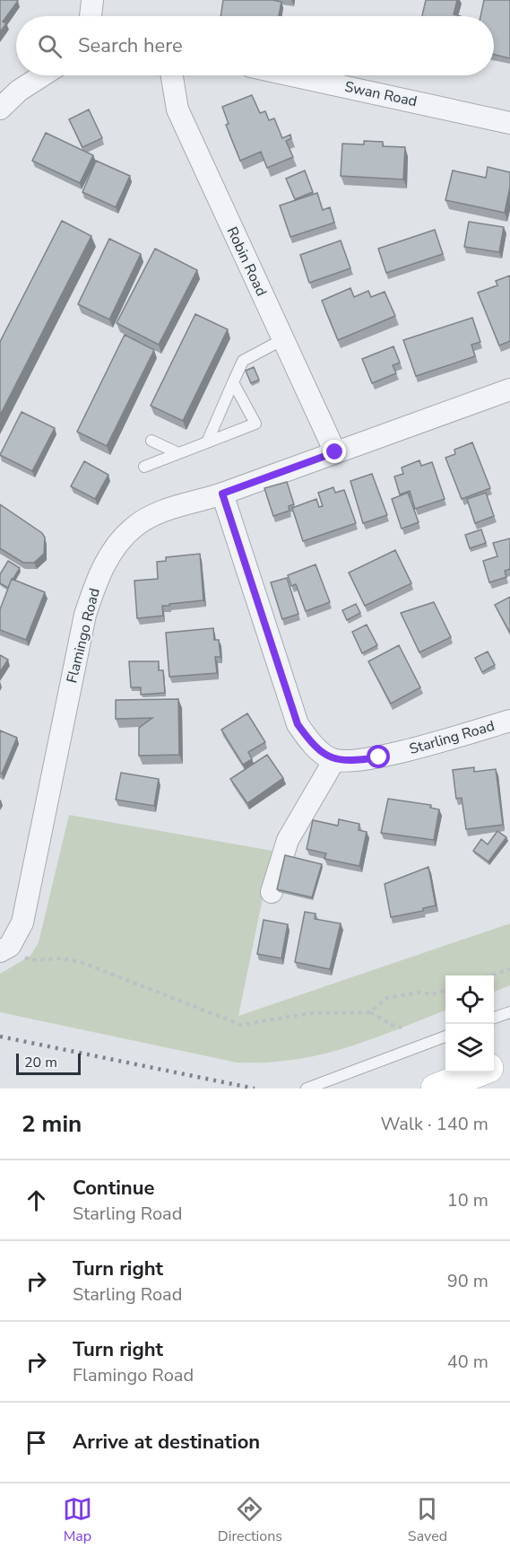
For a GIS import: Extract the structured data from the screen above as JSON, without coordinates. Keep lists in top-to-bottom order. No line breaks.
{"streets":{"street":["Swan Road","Robin Road","Flamingo Road","Starling Road"]},"crossings":[["Robin Road","Flamingo Road"]],"scale_bar":"20 m","page":{"search":"Search here","scale":"20 m","heading":["2 min","Walk · 140 m"],"list":[["Continue","Starling Road","10 m"],["Turn right","Starling Road","90 m"],["Turn right","Flamingo Road","40 m"],"Arrive at destination"],"nav":["Map","Directions","Saved"]}}
